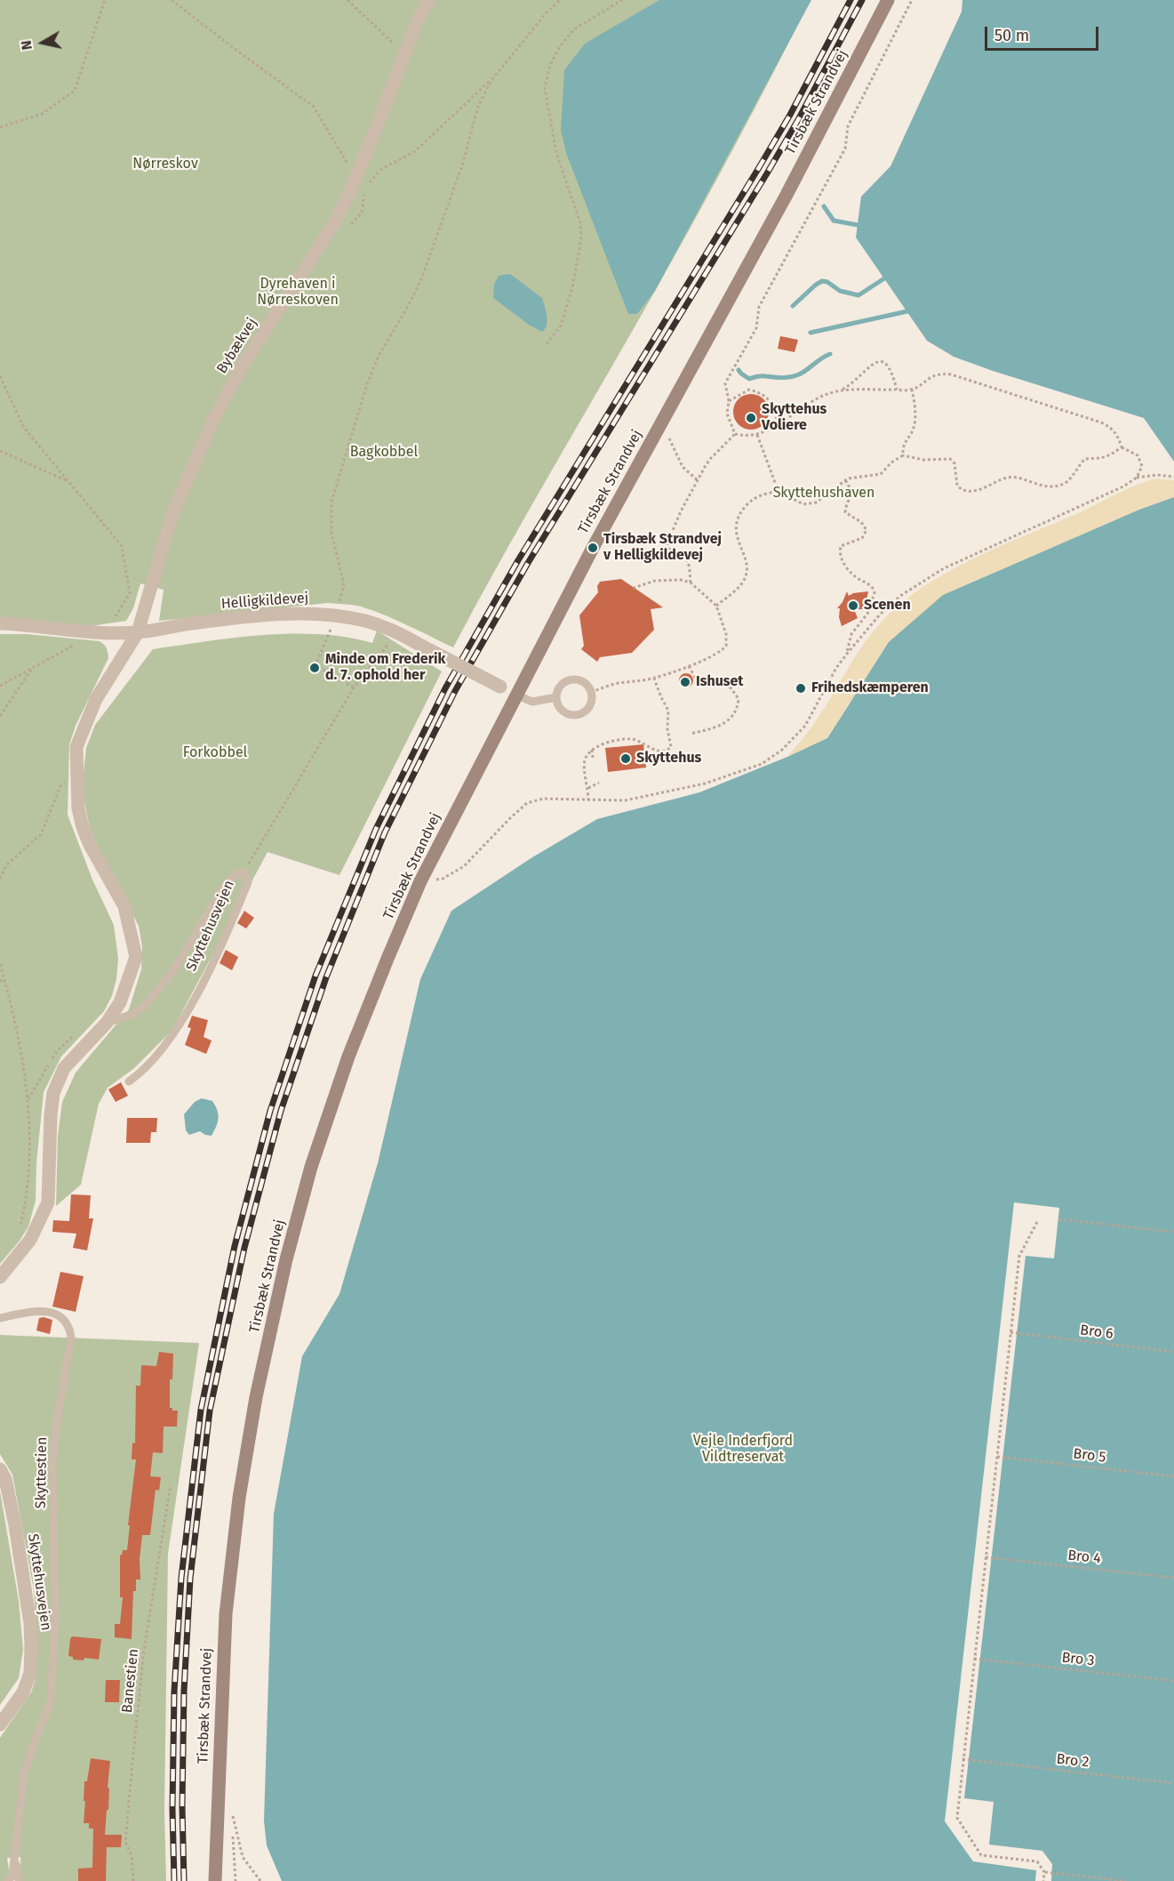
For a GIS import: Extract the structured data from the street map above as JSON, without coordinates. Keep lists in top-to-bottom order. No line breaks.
{"streets":{"street":["Tirsbæk Strandvej","Bybækvej","Helligkildevej","Skyttehusvejen"],"lane":["Skyttestien"],"path":["Bro 6","Bro 5","Bro 4","Bro 3","Banestien","Bro 2"]},"crossings":[["Tirsbæk Strandvej","Helligkildevej"],["Bybækvej","Helligkildevej"],["Bybækvej","Skyttehusvejen"],["Helligkildevej","Skyttehusvejen"]],"parks":["Nørreskov","Dyrehaven i Nørreskoven","Bagkobbel","Skyttehushaven","Forkobbel","Vejle Inderfjord Vildtreservat"],"places":["Skyttehus Voliere","Tirsbæk Strandvej v Helligkildevej","Scenen","Minde om Frederik d. 7. ophold her","Ishuset","Frihedskæmperen","Skyttehus"],"scale_bar":"50 m","north":"left"}
